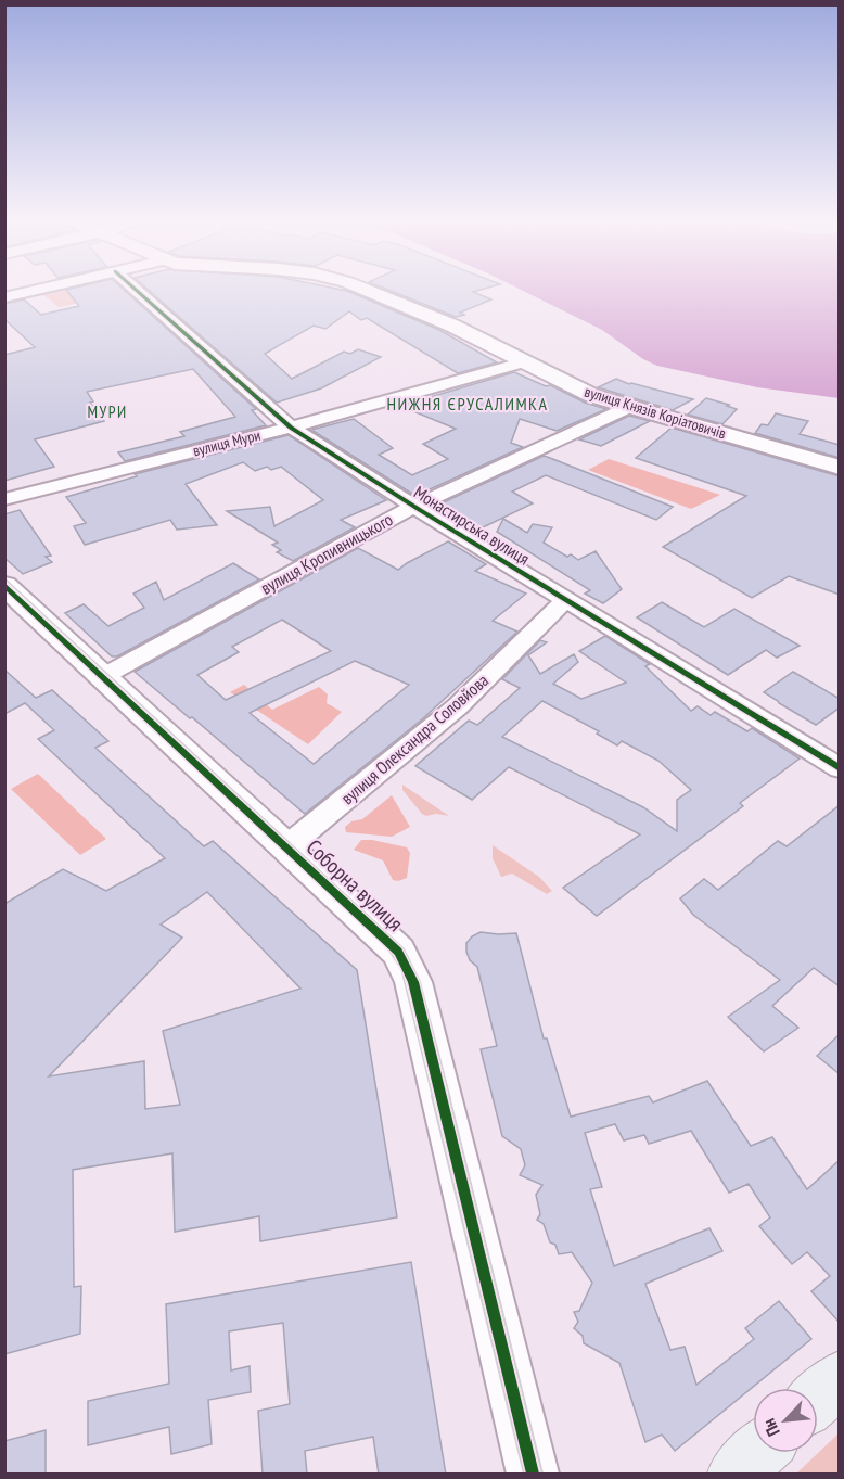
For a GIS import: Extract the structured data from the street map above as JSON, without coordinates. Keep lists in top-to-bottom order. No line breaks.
{"streets":{"street":["вулиця Князів Коріатовичів","вулиця Мури","Монастирська вулиця","вулиця Кропивницького","вулиця Олександра Соловйова","Соборна вулиця"]},"crossings":[["вулиця Князів Коріатовичів","вулиця Мури"],["вулиця Князів Коріатовичів","вулиця Кропивницького"],["вулиця Мури","Монастирська вулиця"],["Монастирська вулиця","вулиця Кропивницького"],["Монастирська вулиця","вулиця Олександра Соловйова"],["вулиця Кропивницького","Соборна вулиця"],["вулиця Олександра Соловйова","Соборна вулиця"]],"districts":["НИЖНЯ ЄРУСАЛИМКА","МУРИ"],"north":"bottom left"}
